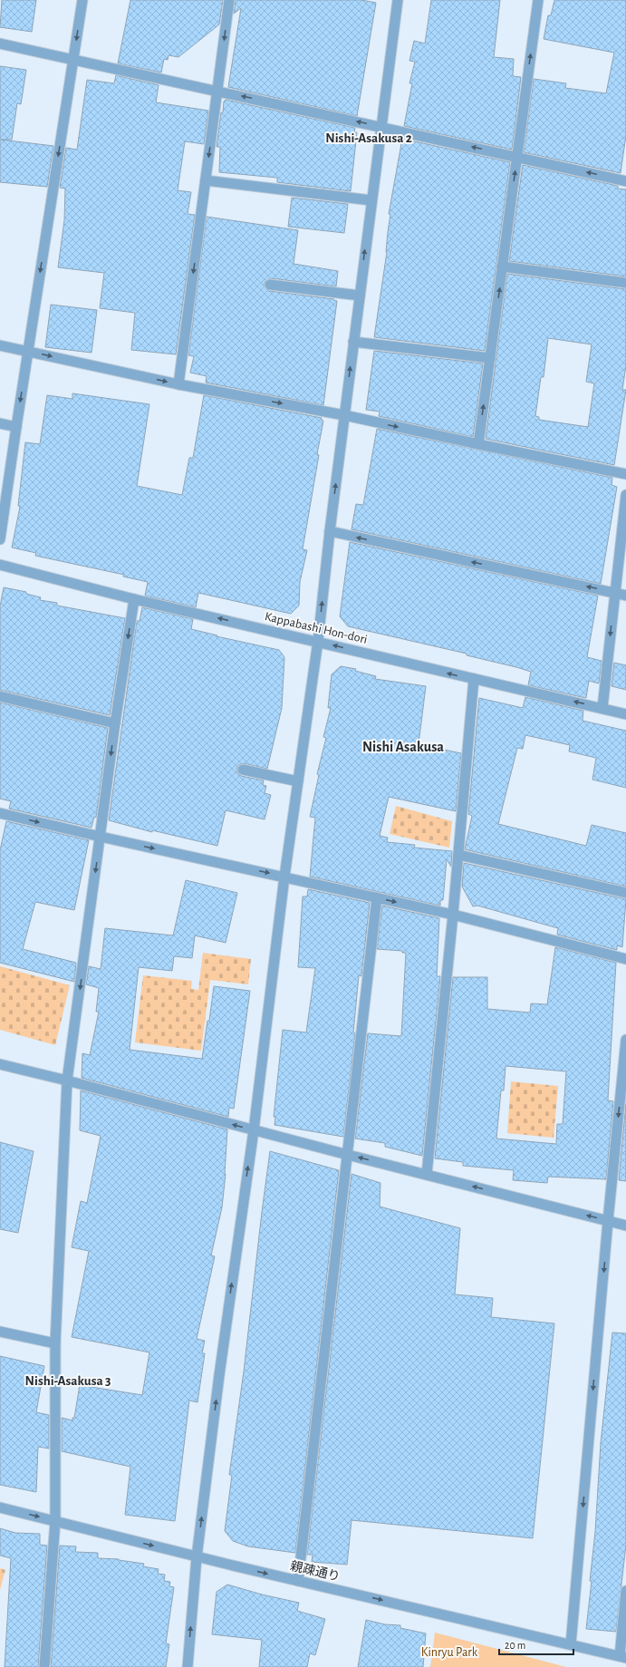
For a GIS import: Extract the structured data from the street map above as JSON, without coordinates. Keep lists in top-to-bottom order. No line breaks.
{"streets":{"street":["Kappabashi Hon-dori","親疎通り"]},"one_way":["Kappabashi Hon-dori","親疎通り"],"districts":["Nishi-Asakusa 2","Nishi Asakusa","Nishi-Asakusa 3"],"parks":["Kinryu Park"],"scale_bar":"20 m"}
